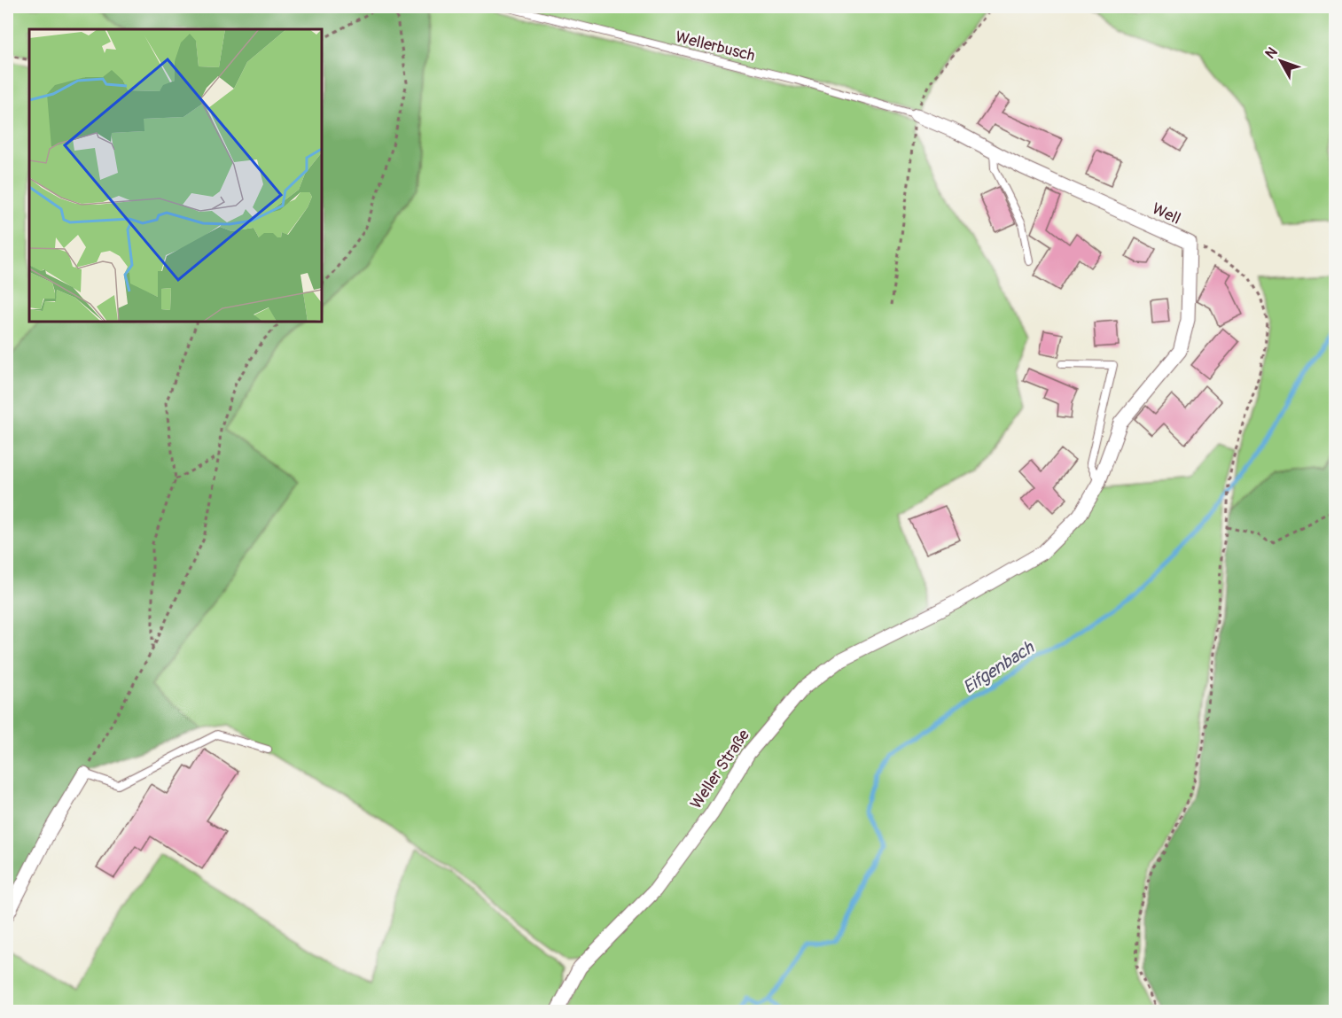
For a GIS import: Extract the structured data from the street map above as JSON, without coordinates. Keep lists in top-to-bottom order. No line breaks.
{"streets":{"street":["Well","Weller Straße"],"lane":["Wellerbusch"]},"crossings":[["Wellerbusch","Well"],["Well","Weller Straße"]],"water":["Eifgenbach"],"north":"top left"}
